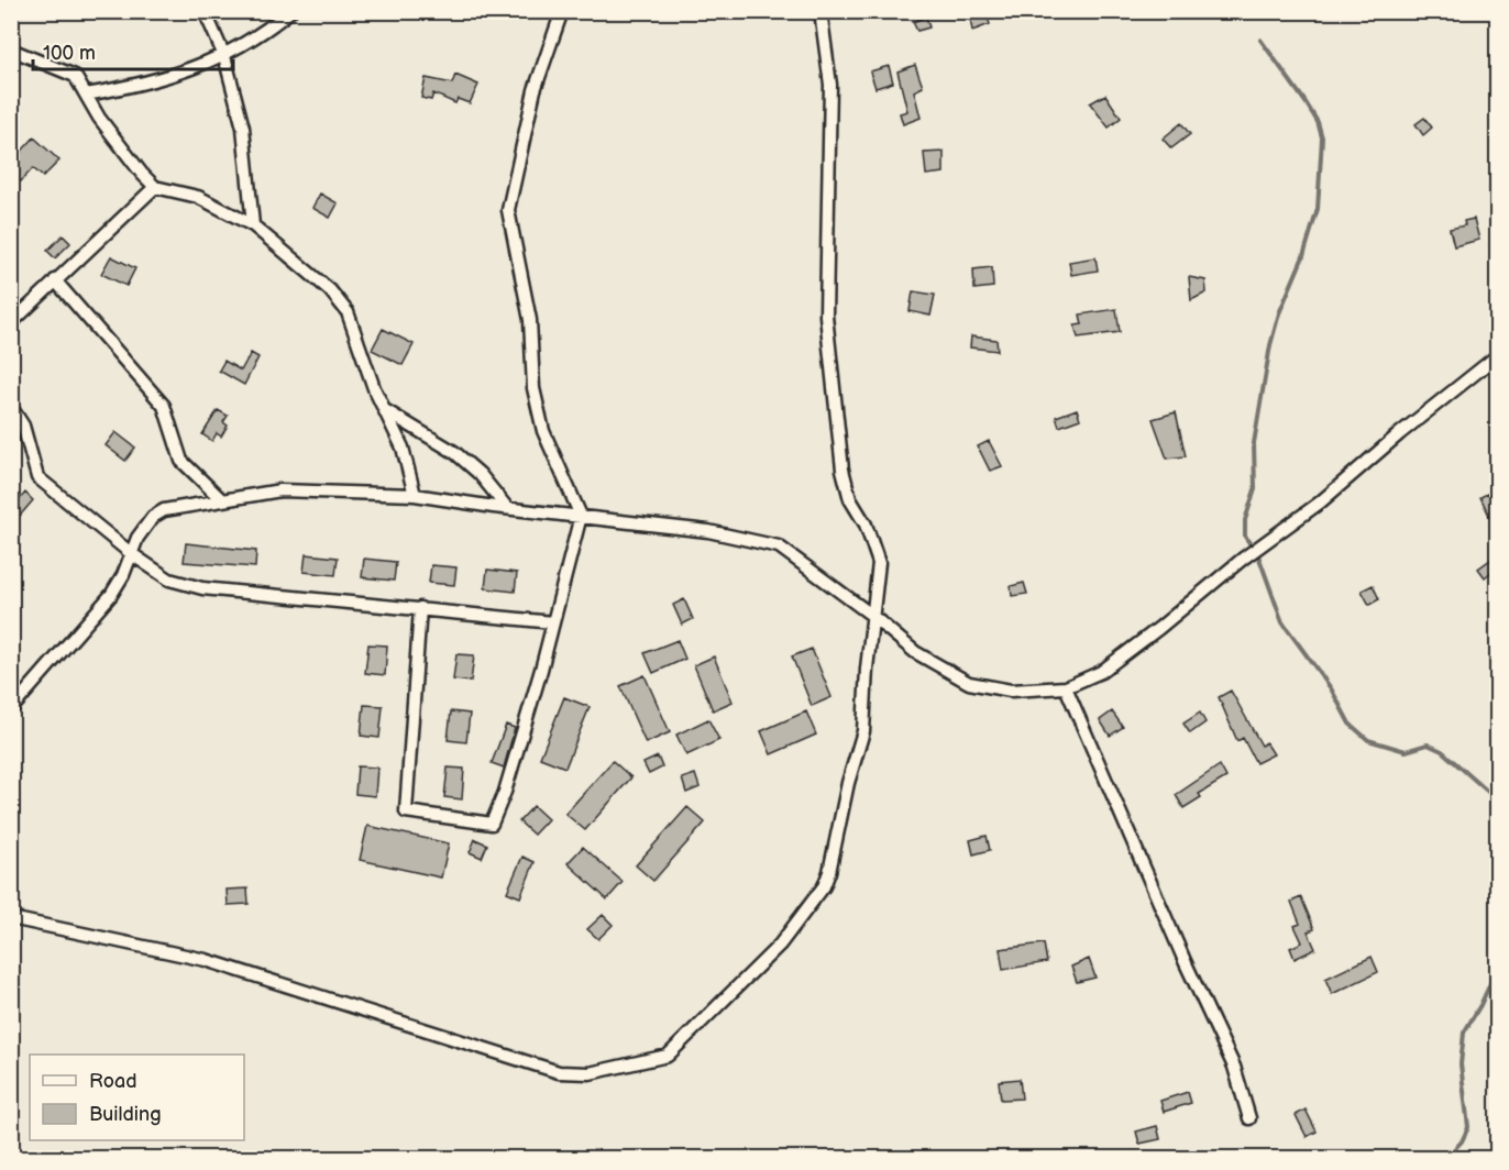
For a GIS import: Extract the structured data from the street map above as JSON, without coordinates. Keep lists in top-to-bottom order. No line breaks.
{"legend":["Road","Building"],"scale_bar":"100 m"}
